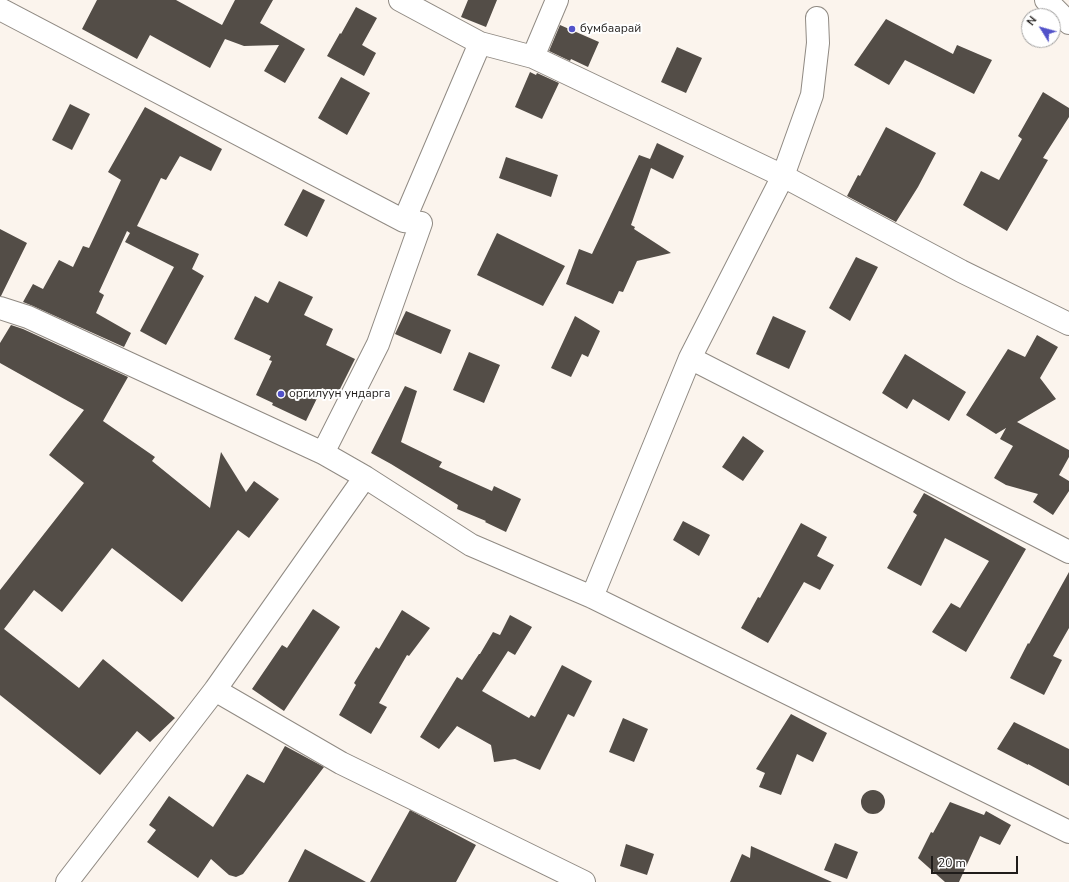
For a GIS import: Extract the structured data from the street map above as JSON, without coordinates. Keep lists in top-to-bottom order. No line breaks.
{"places":["бумбаарай","оргилуун ундарга"],"scale_bar":"20 m","north":"top left"}
